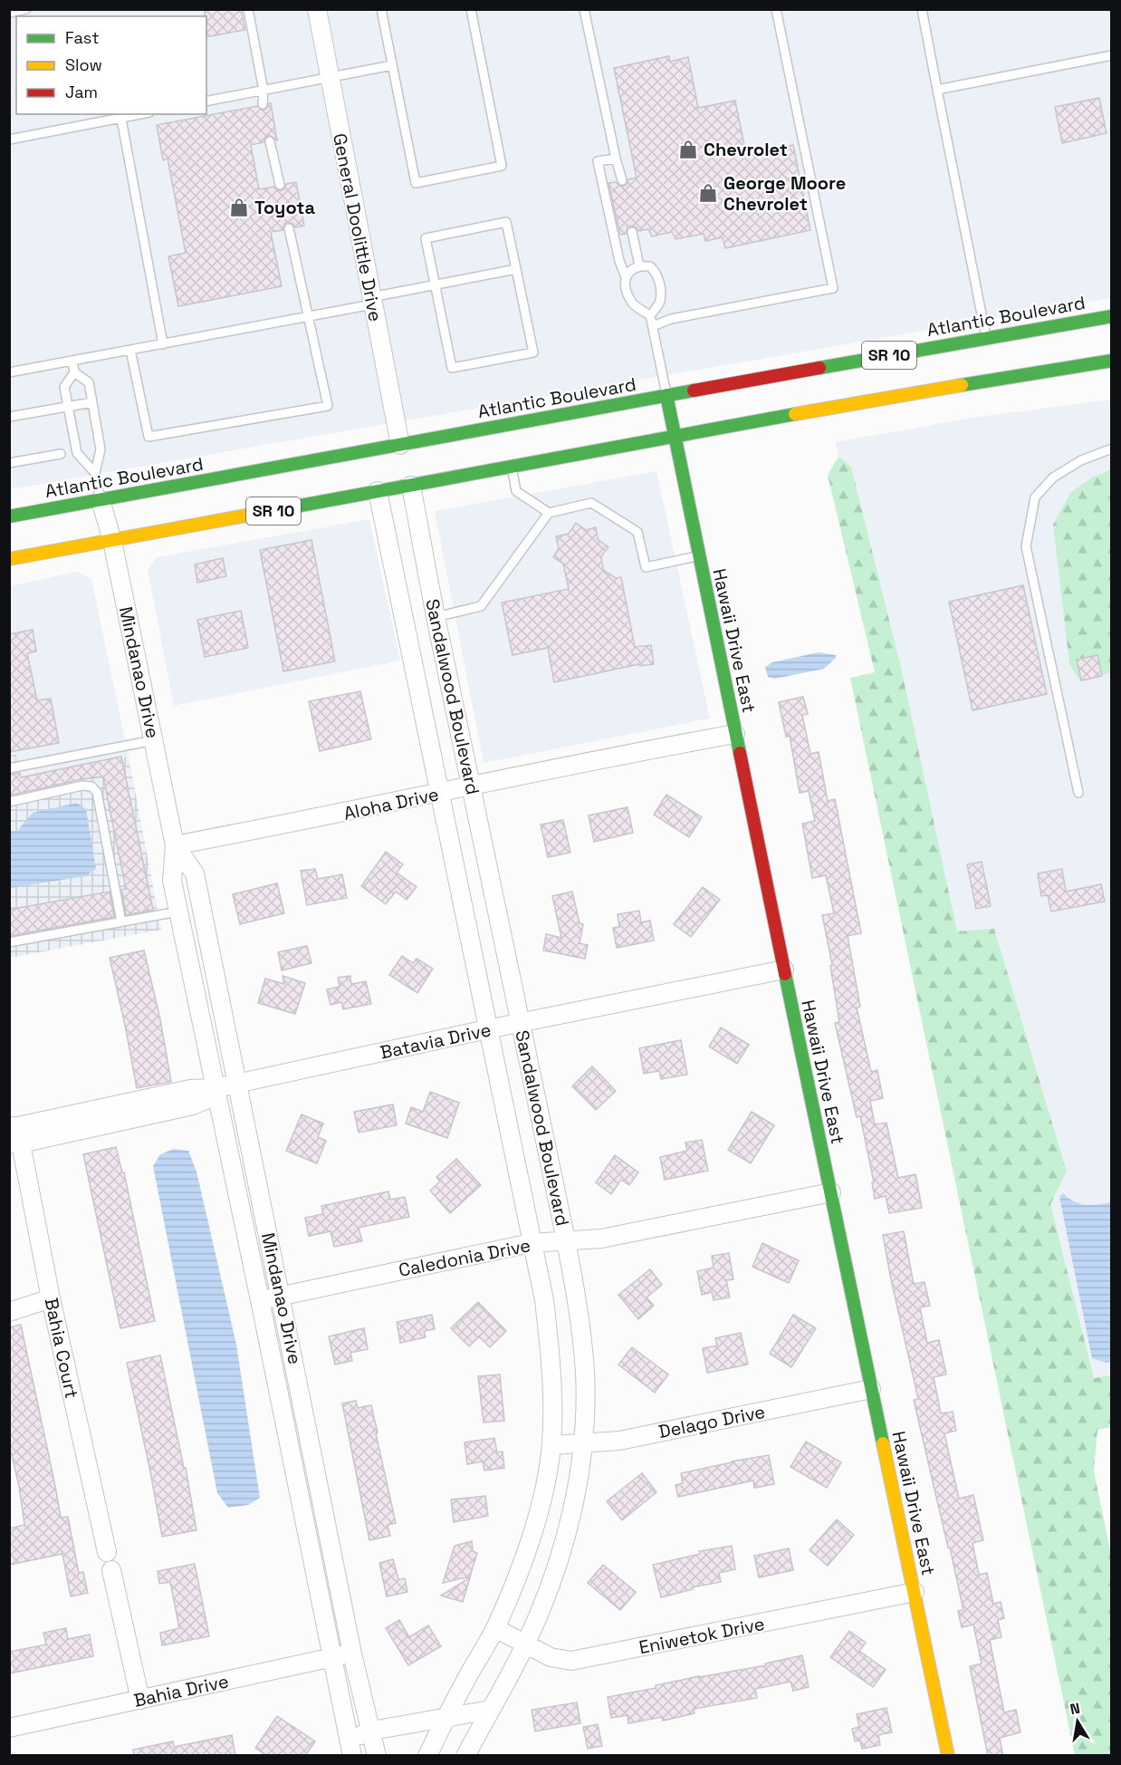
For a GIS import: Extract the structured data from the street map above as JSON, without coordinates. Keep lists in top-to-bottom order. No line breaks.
{"streets":{"main road":["Atlantic Boulevard","SR 10","Hawaii Drive East"],"street":["General Doolittle Drive","Mindanao Drive","Sandalwood Boulevard","Aloha Drive","Batavia Drive","Caledonia Drive","Bahia Court","Delago Drive","Eniwetok Drive","Bahia Drive"]},"crossings":[["General Doolittle Drive","Atlantic Boulevard"],["Atlantic Boulevard","Hawaii Drive East"],["Atlantic Boulevard","Mindanao Drive"],["SR 10","Hawaii Drive East"],["SR 10","Mindanao Drive"],["SR 10","Sandalwood Boulevard"],["Hawaii Drive East","Aloha Drive"],["Hawaii Drive East","Batavia Drive"],["Hawaii Drive East","Caledonia Drive"],["Hawaii Drive East","Delago Drive"],["Hawaii Drive East","Eniwetok Drive"],["Mindanao Drive","Aloha Drive"],["Mindanao Drive","Batavia Drive"],["Mindanao Drive","Caledonia Drive"],["Mindanao Drive","Bahia Drive"],["Sandalwood Boulevard","Aloha Drive"],["Sandalwood Boulevard","Batavia Drive"],["Sandalwood Boulevard","Caledonia Drive"],["Sandalwood Boulevard","Delago Drive"],["Sandalwood Boulevard","Eniwetok Drive"]],"places":{"shop":["Chevrolet","George Moore Chevrolet","Toyota"]},"legend":["Fast","Slow","Jam"],"north":"top"}
